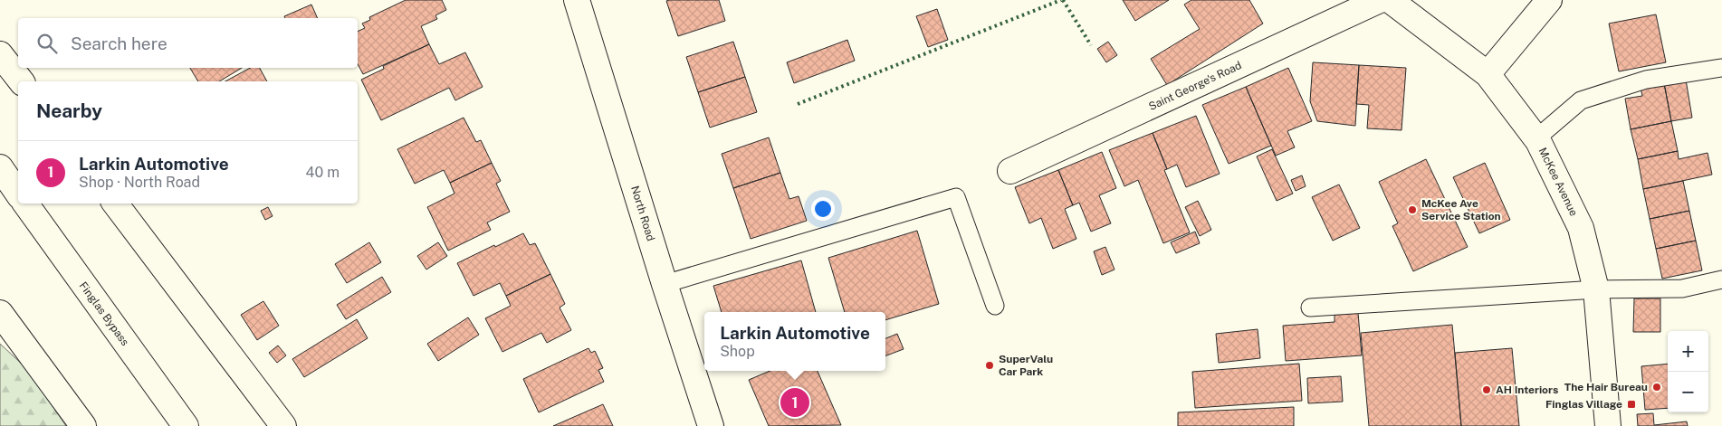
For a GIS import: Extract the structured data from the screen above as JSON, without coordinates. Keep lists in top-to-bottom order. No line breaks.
{"streets":{"street":["Saint George's Road","McKee Avenue","North Road","Finglas Bypass"]},"places":{"other":["McKee Ave Service Station","SuperValu Car Park","The Hair Bureau","AH Interiors"],"transit":["Finglas Village"]},"page":{"search":"Search here","heading":"Nearby","list":[{"mark":"1","name":"Larkin Automotive","note":"Shop · North Road","value":"40 m"}],"popup":["Larkin Automotive","Shop"],"map_buttons":["+","−"],"pins":"1"}}
